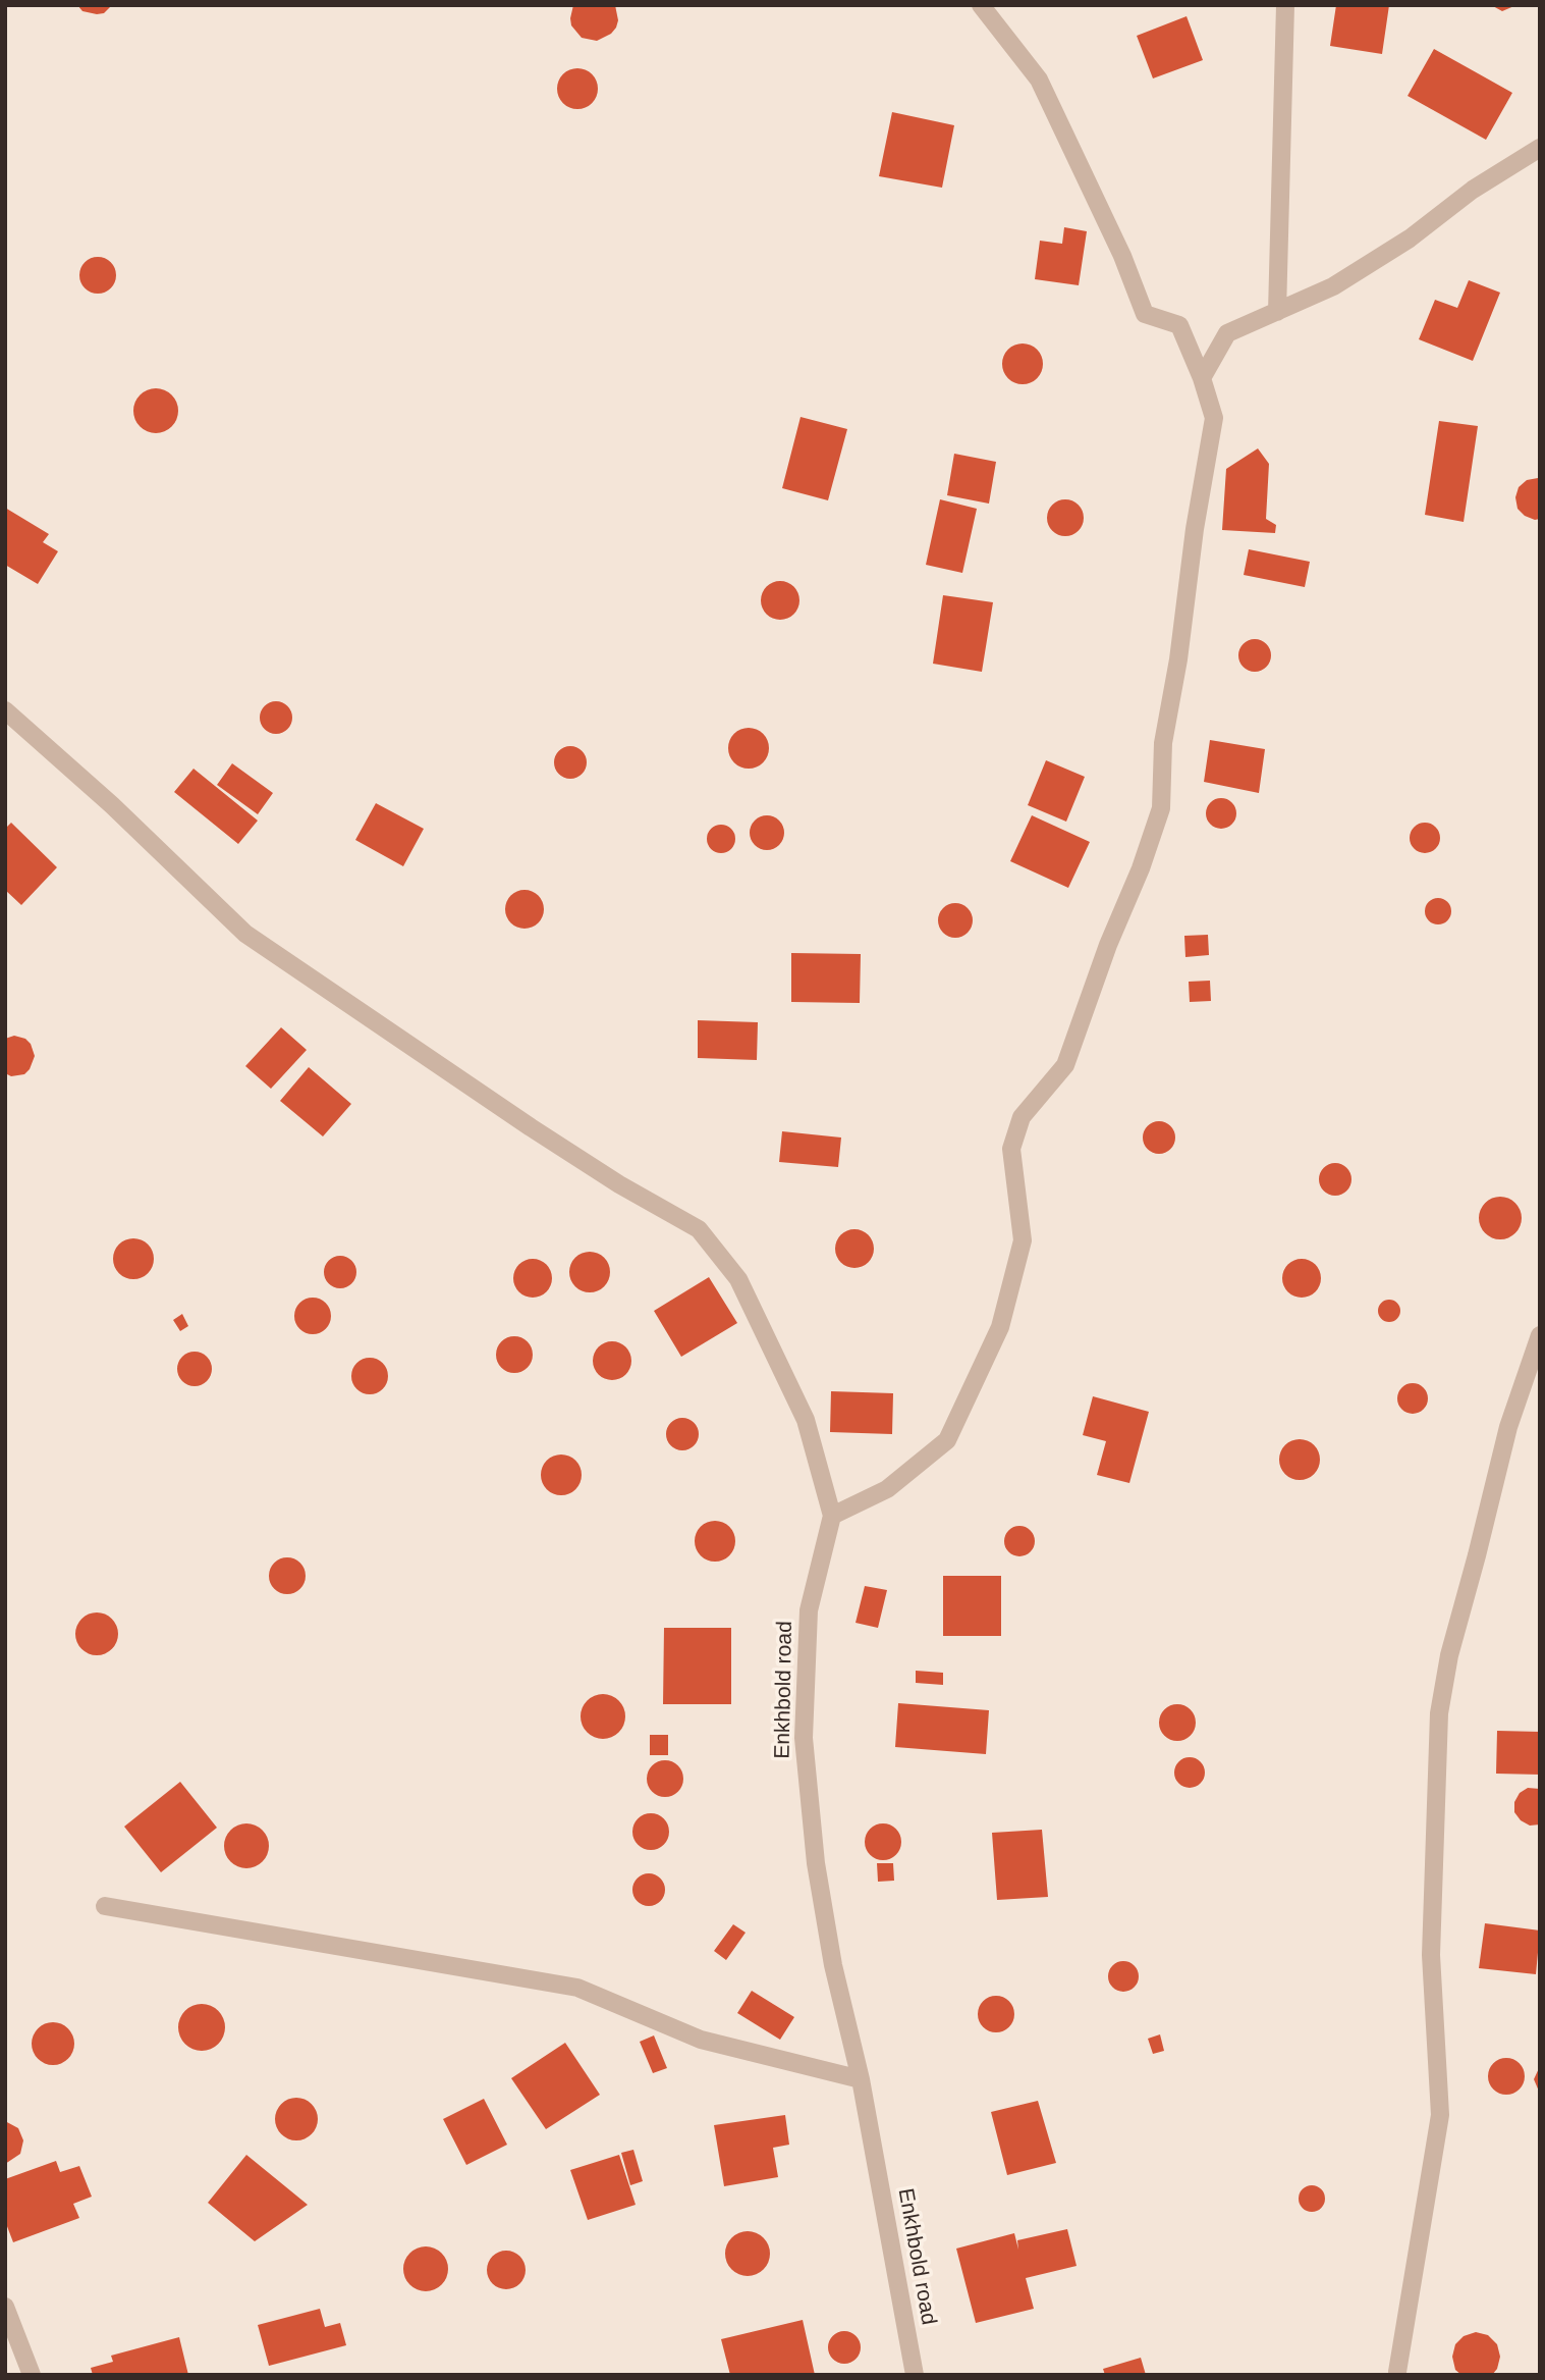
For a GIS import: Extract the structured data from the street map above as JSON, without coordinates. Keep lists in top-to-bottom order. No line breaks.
{"streets":{"street":["Enkhbold road"]}}
